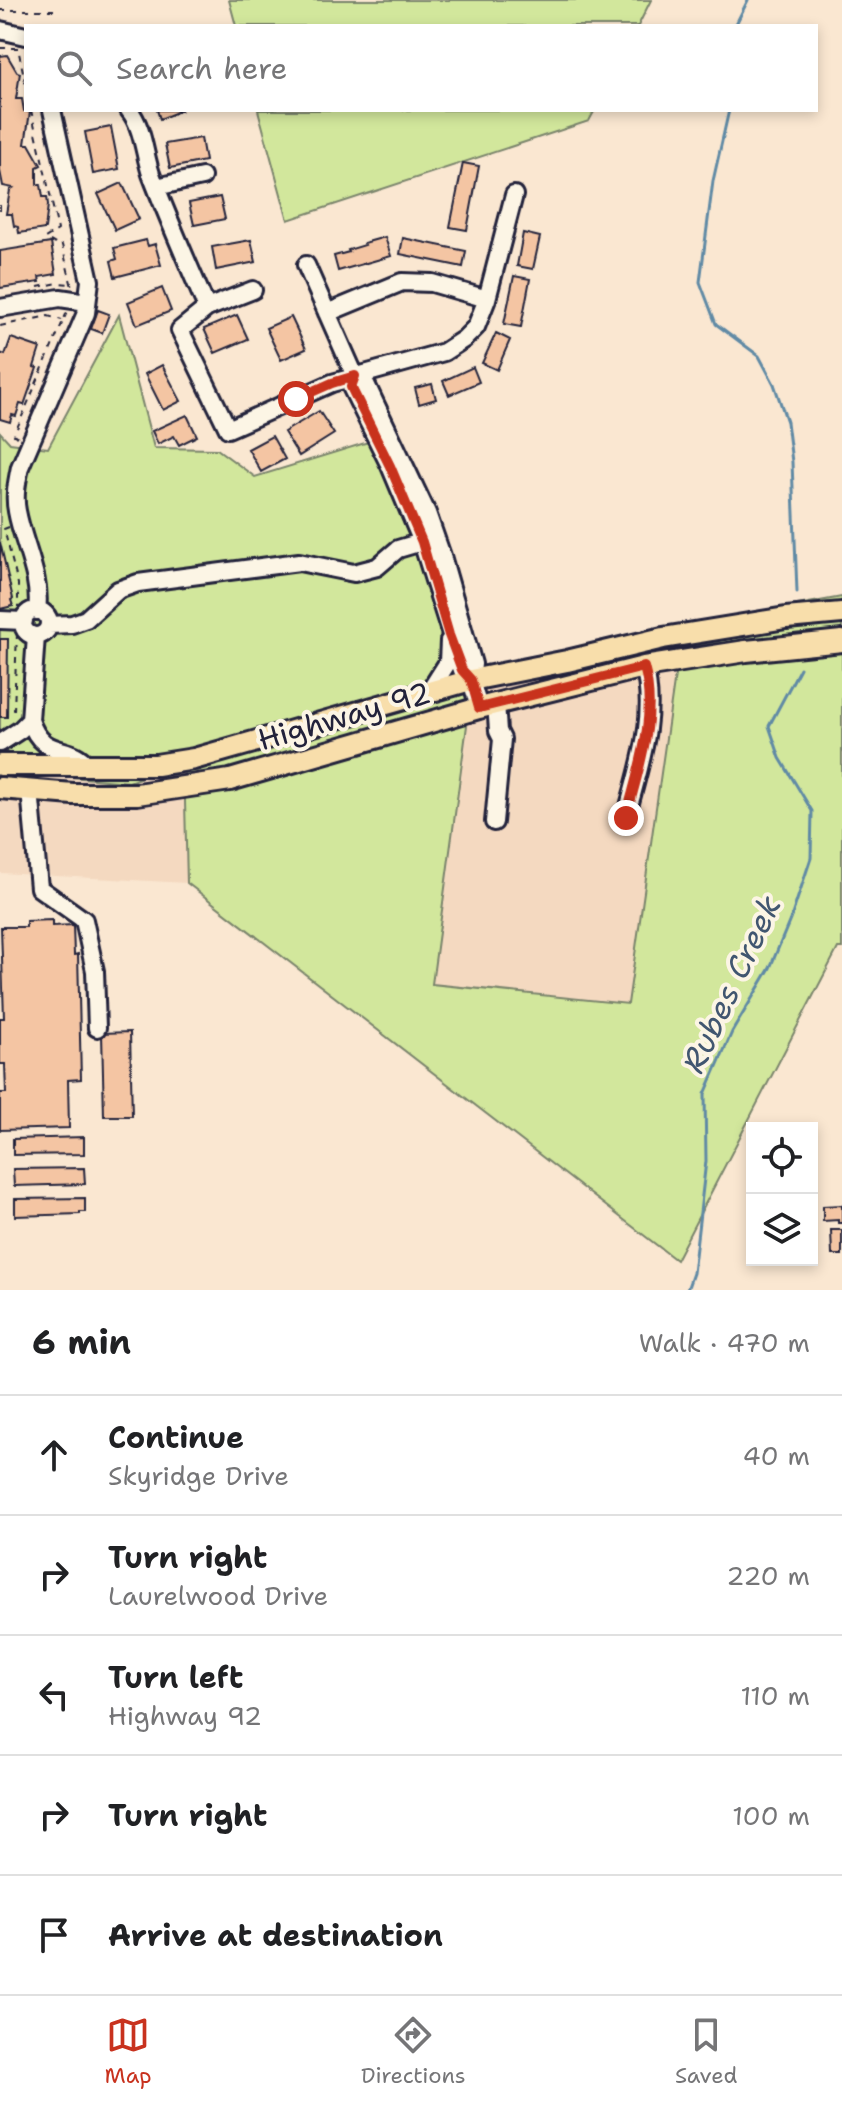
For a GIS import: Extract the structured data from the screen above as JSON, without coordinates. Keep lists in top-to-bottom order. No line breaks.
{"streets":{"main road":["Highway 92"]},"water":["Rubes Creek"],"page":{"search":"Search here","heading":["6 min","Walk · 470 m"],"list":[["Continue","Skyridge Drive","40 m"],["Turn right","Laurelwood Drive","220 m"],["Turn left","Highway 92","110 m"],["Turn right","100 m"],"Arrive at destination"],"nav":["Map","Directions","Saved"]}}
